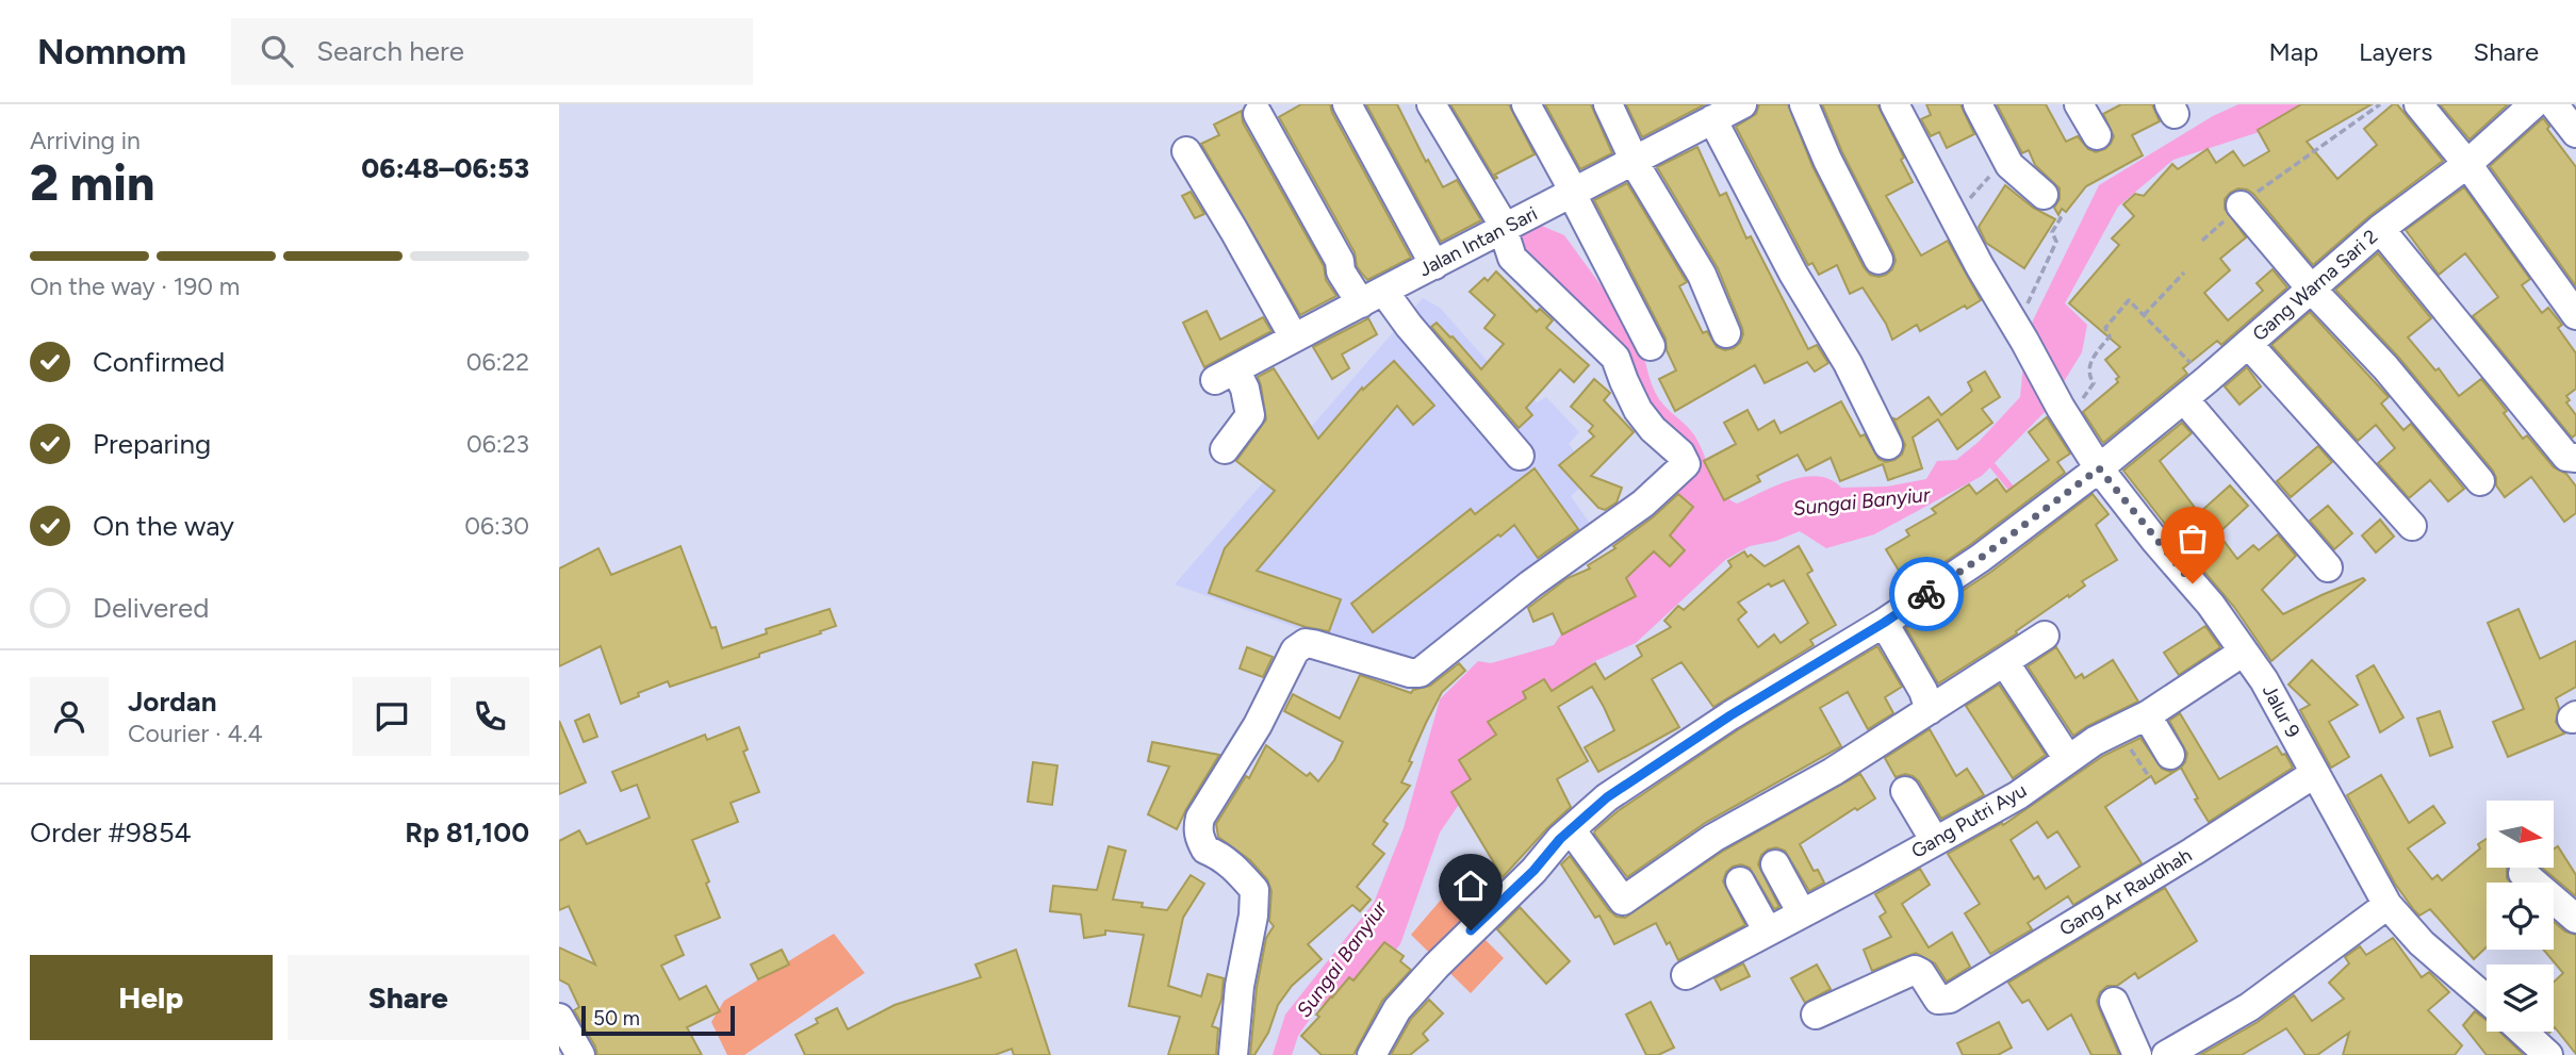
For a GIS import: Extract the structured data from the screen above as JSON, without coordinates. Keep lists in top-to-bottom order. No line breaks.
{"streets":{"street":["Jalan Intan Sari","Gang Warna Sari 2","Jalur 9","Gang Putri Ayu","Gang Ar Raudhah"]},"crossings":[["Gang Warna Sari 2","Jalur 9"],["Jalur 9","Gang Putri Ayu"],["Jalur 9","Gang Ar Raudhah"]],"water":["Sungai Banyiur"],"scale_bar":"50 m","north":"right","page":{"header":"Nomnom","search":"Search here","nav":["Map","Layers","Share"],"heading":["2 min","Arriving in","06:48–06:53"],"panel":["Jordan","Courier · 4.4","Order #9854","Rp 81,100"],"bar":"On the way · 190 m","list":[["Confirmed","06:22"],["Preparing","06:23"],["On the way","06:30"],"Delivered"],"buttons":["Help","Share"],"scale":"50 m"}}
